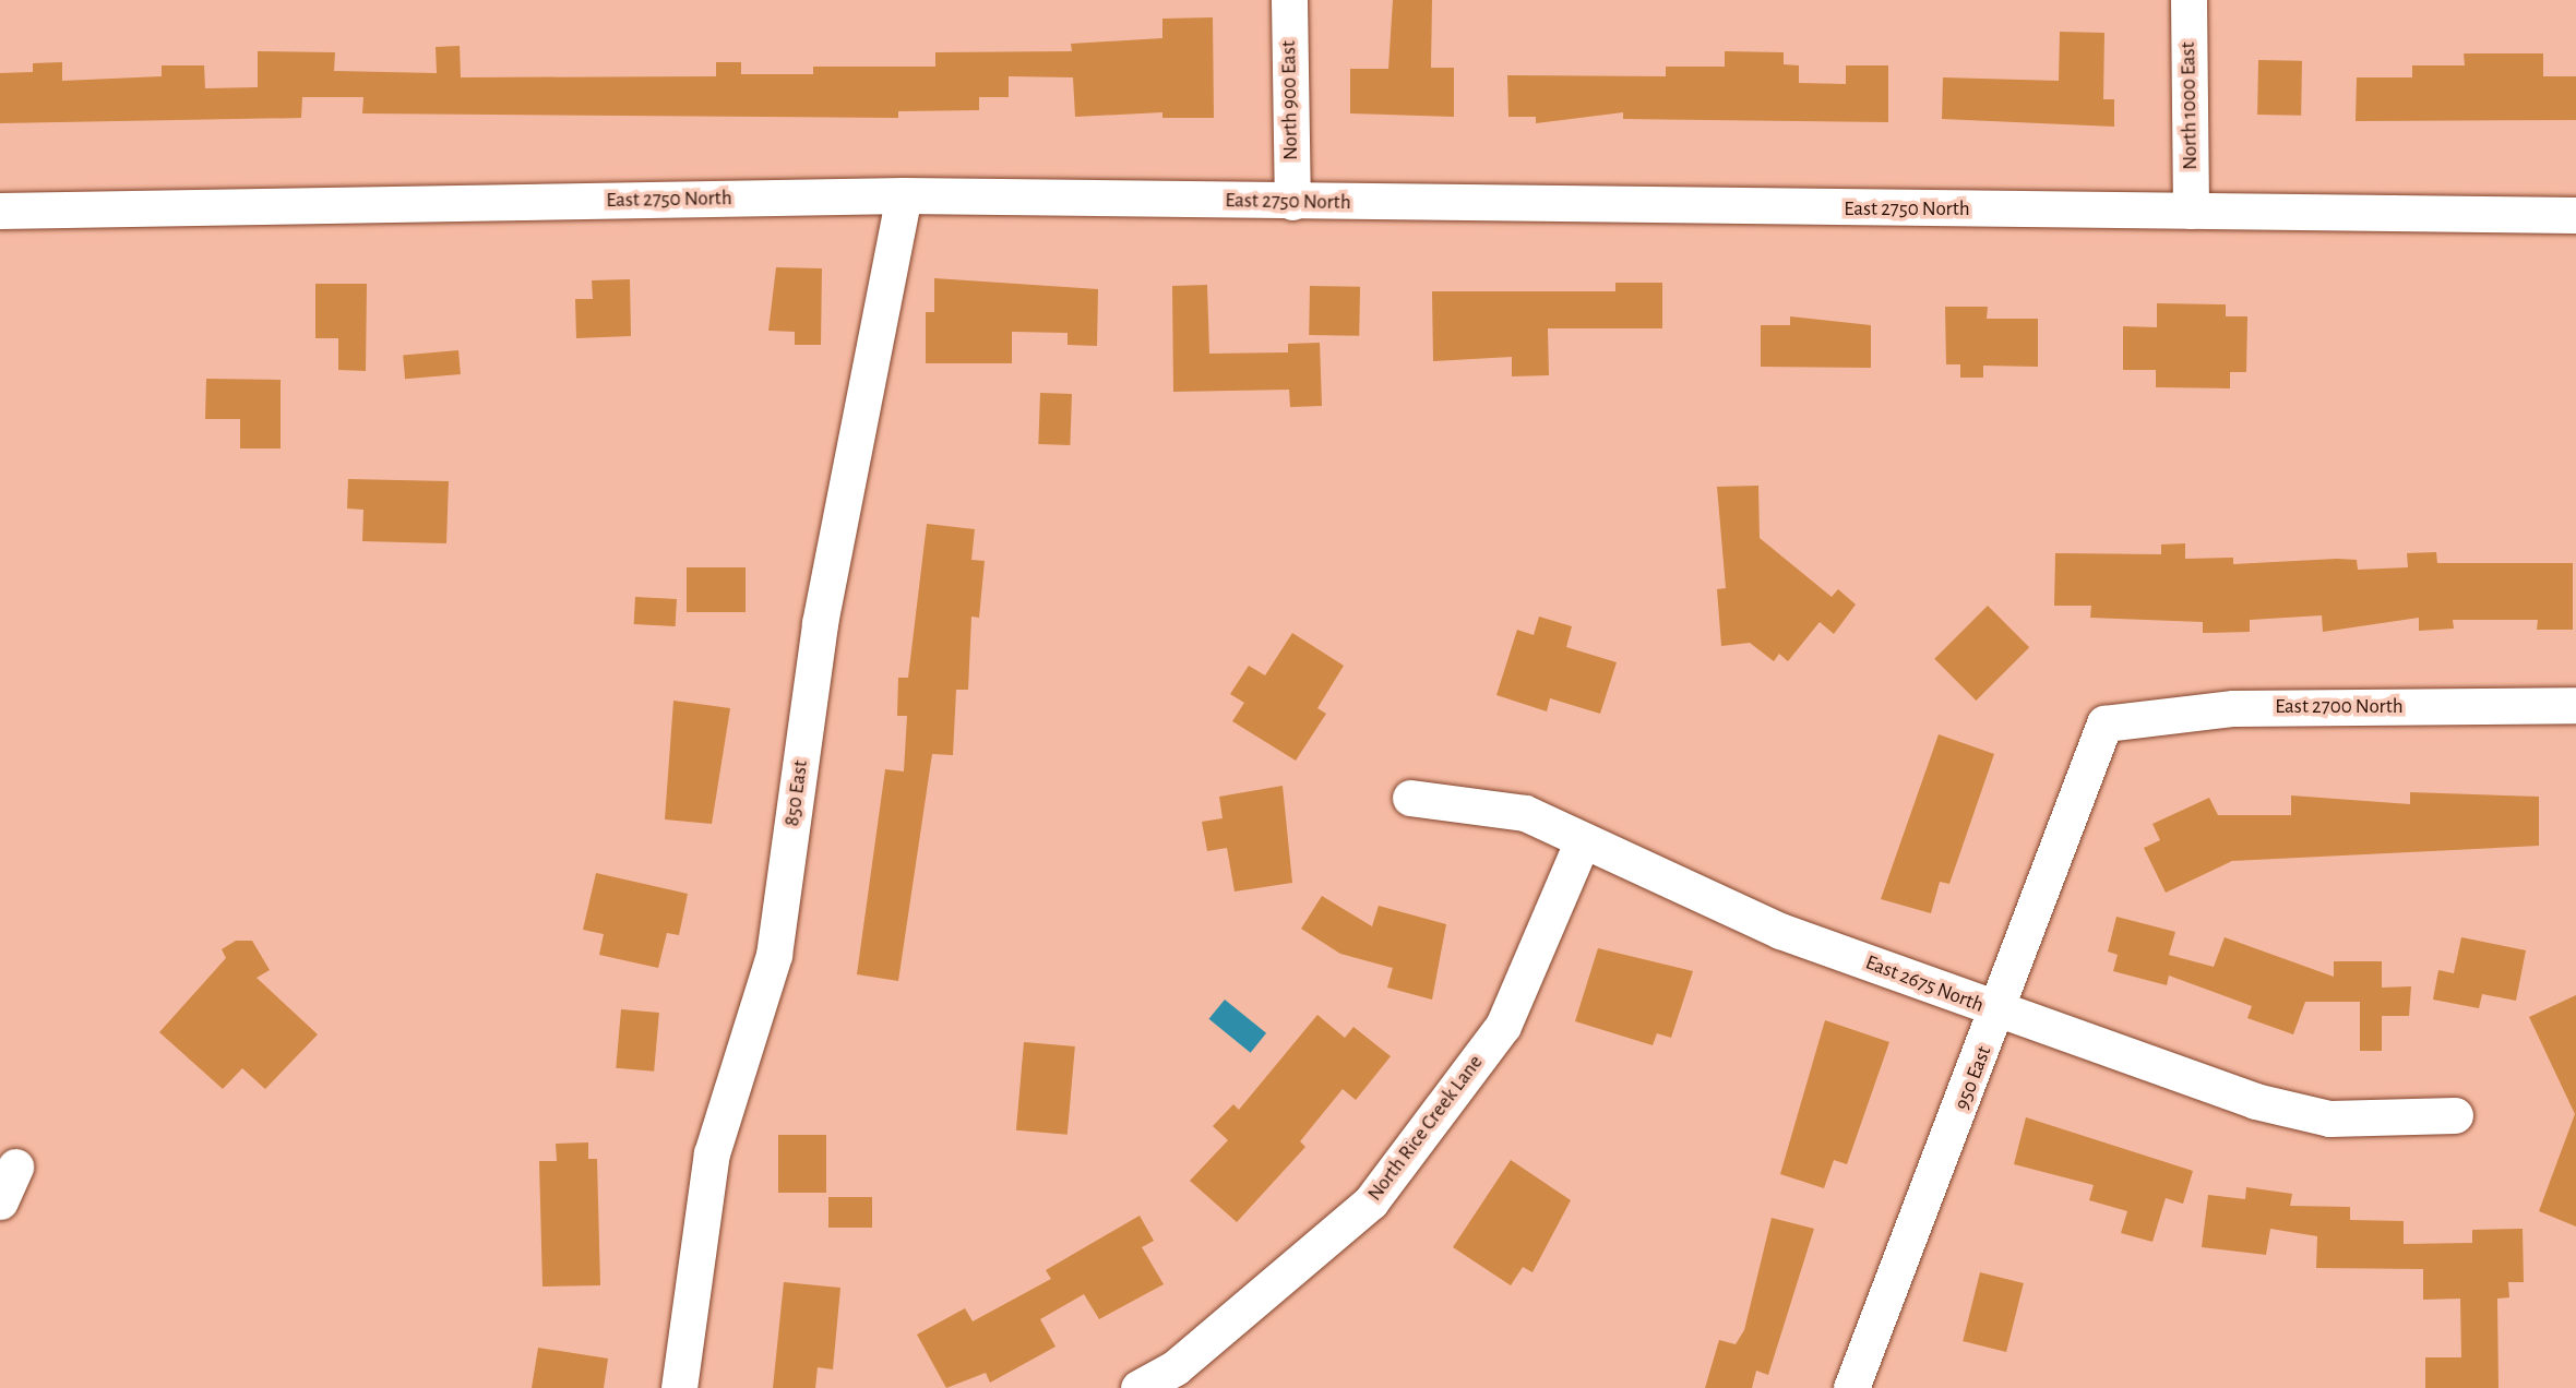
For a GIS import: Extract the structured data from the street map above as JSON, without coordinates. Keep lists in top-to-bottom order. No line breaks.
{"streets":{"street":["North 900 East","North 1000 East","East 2750 North","East 2700 North","850 East","East 2675 North","950 East","North Rice Creek Lane"]},"crossings":[["North 900 East","East 2750 North"],["North 1000 East","East 2750 North"],["East 2750 North","850 East"],["East 2700 North","950 East"],["East 2675 North","950 East"],["East 2675 North","North Rice Creek Lane"]]}
